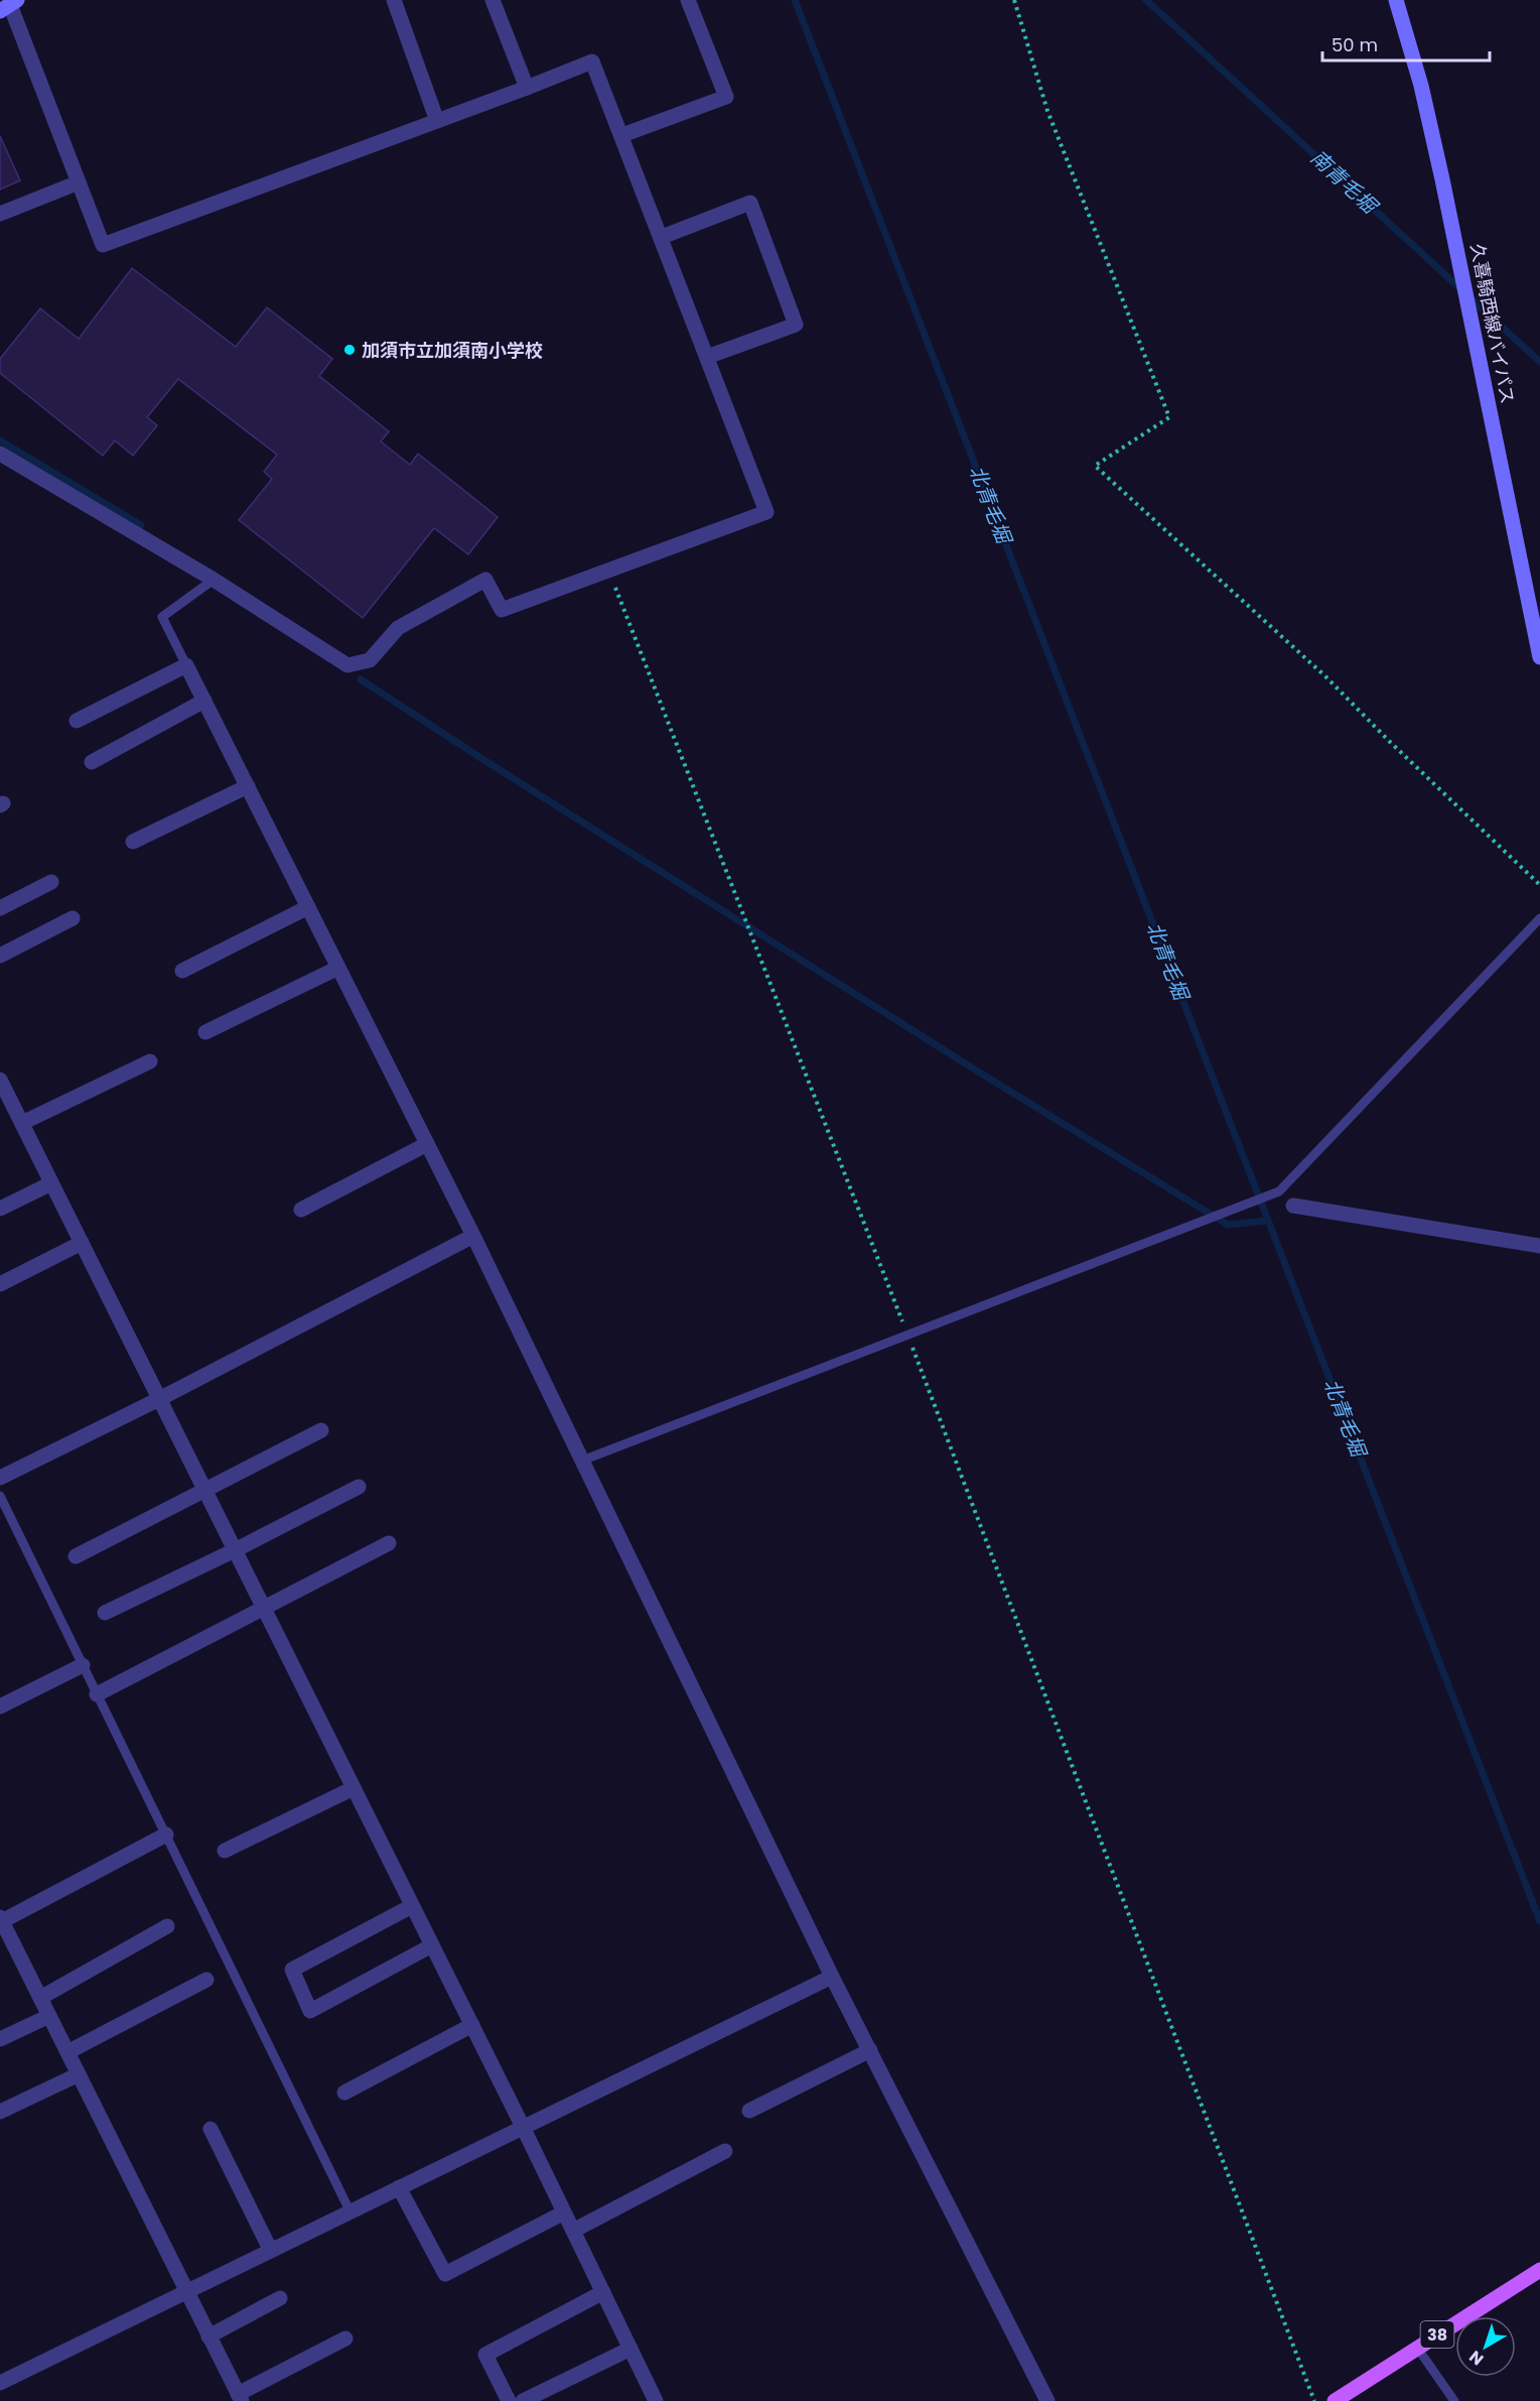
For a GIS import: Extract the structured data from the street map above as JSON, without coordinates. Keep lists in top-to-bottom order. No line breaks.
{"streets":{"main road":["久喜騎西線バイパス","38"]},"water":["南青毛堀","北青毛堀"],"places":["加須市立加須南小学校"],"scale_bar":"50 m","north":"bottom left"}
